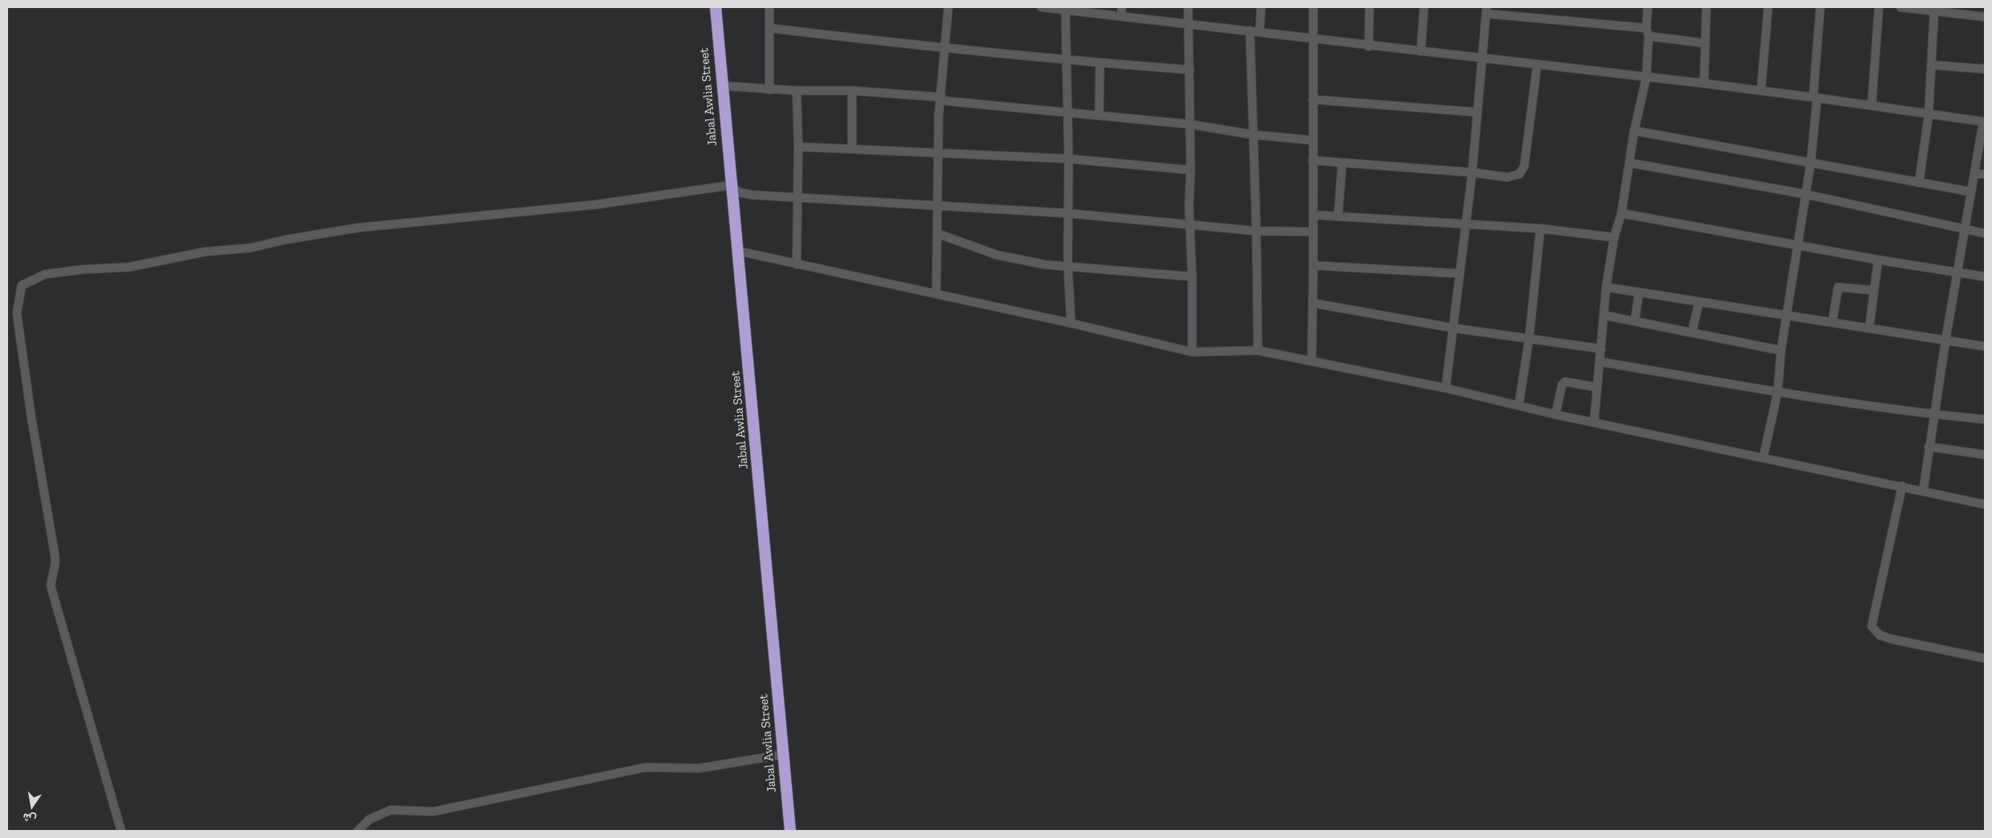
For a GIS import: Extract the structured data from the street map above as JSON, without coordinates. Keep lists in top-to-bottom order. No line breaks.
{"streets":{"highway":["Jabal Awlia Street"]},"north":"bottom"}
